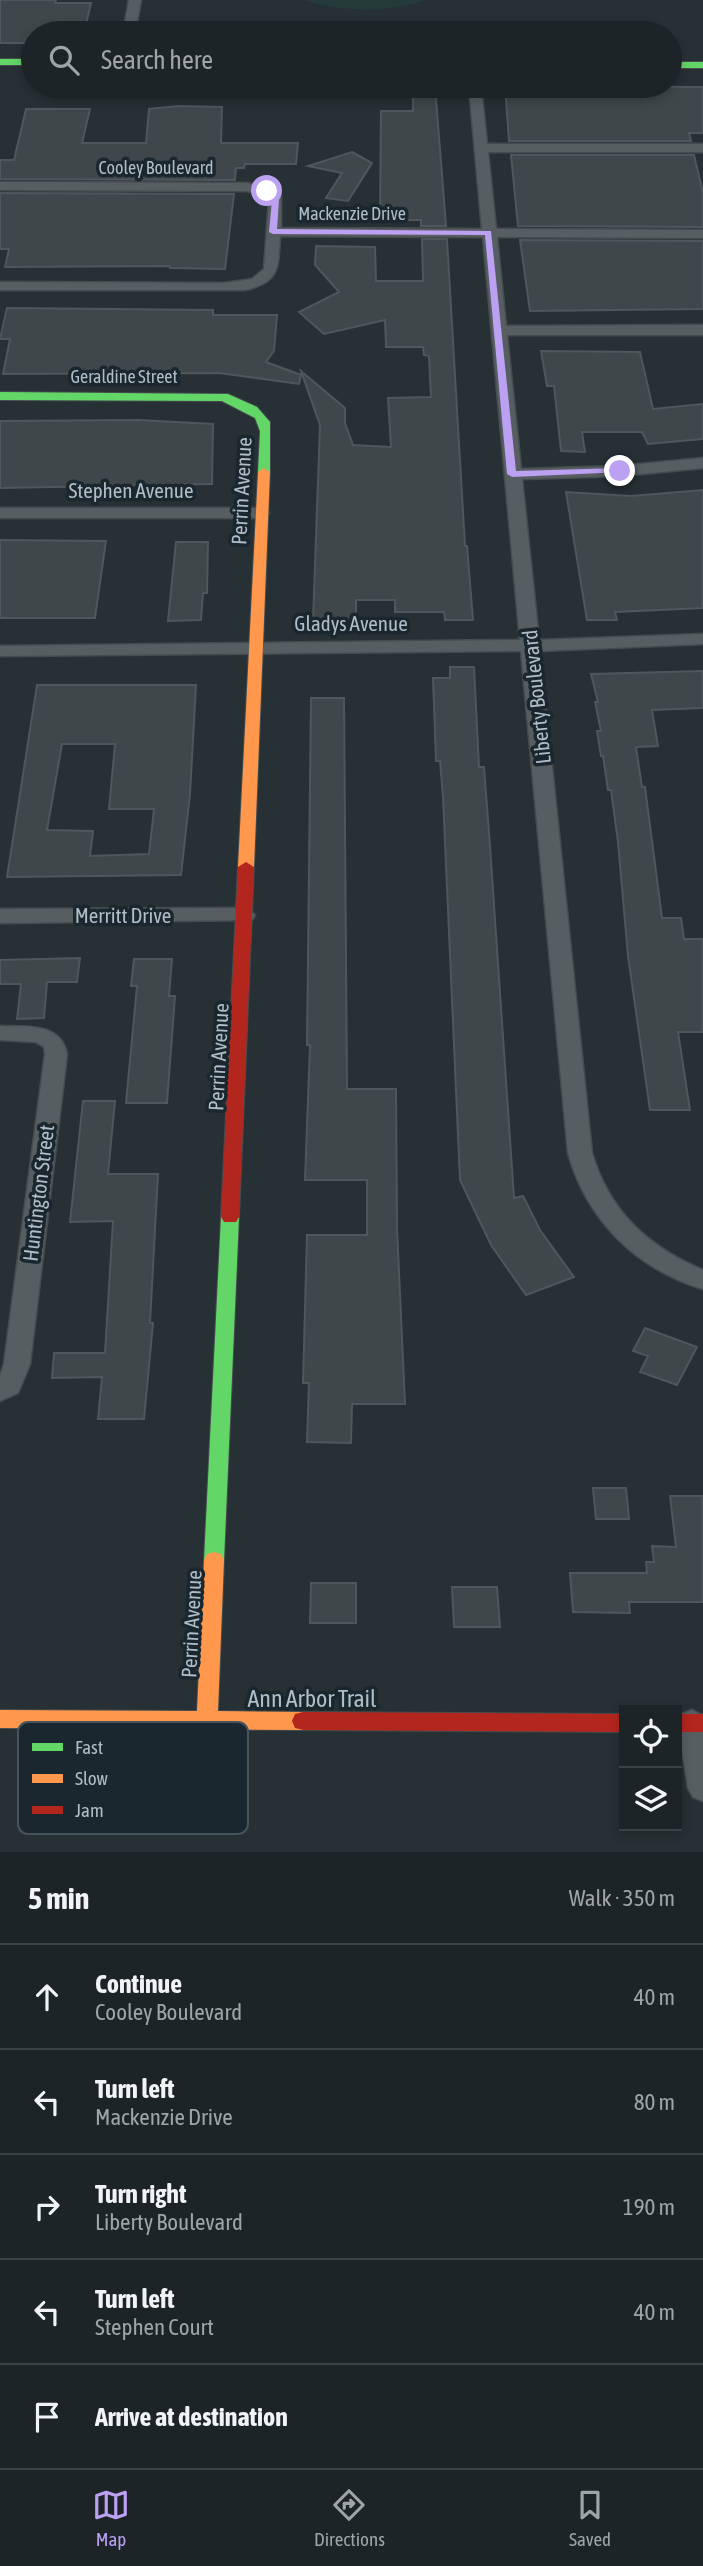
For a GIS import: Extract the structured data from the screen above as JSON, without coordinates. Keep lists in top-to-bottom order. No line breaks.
{"streets":{"street":["Cooley Boulevard","Mackenzie Drive","Geraldine Street","Stephen Avenue","Perrin Avenue","Gladys Avenue","Liberty Boulevard","Merritt Drive","Huntington Street","Ann Arbor Trail"]},"crossings":[["Cooley Boulevard","Mackenzie Drive"],["Mackenzie Drive","Liberty Boulevard"],["Geraldine Street","Perrin Avenue"],["Stephen Avenue","Perrin Avenue"],["Perrin Avenue","Gladys Avenue"],["Perrin Avenue","Merritt Drive"],["Perrin Avenue","Ann Arbor Trail"],["Gladys Avenue","Liberty Boulevard"]],"legend":["Fast","Slow","Jam"],"page":{"search":"Search here","heading":["5 min","Walk · 350 m"],"list":[["Continue","Cooley Boulevard","40 m"],["Turn left","Mackenzie Drive","80 m"],["Turn right","Liberty Boulevard","190 m"],["Turn left","Stephen Court","40 m"],"Arrive at destination"],"nav":["Map","Directions","Saved"]}}
